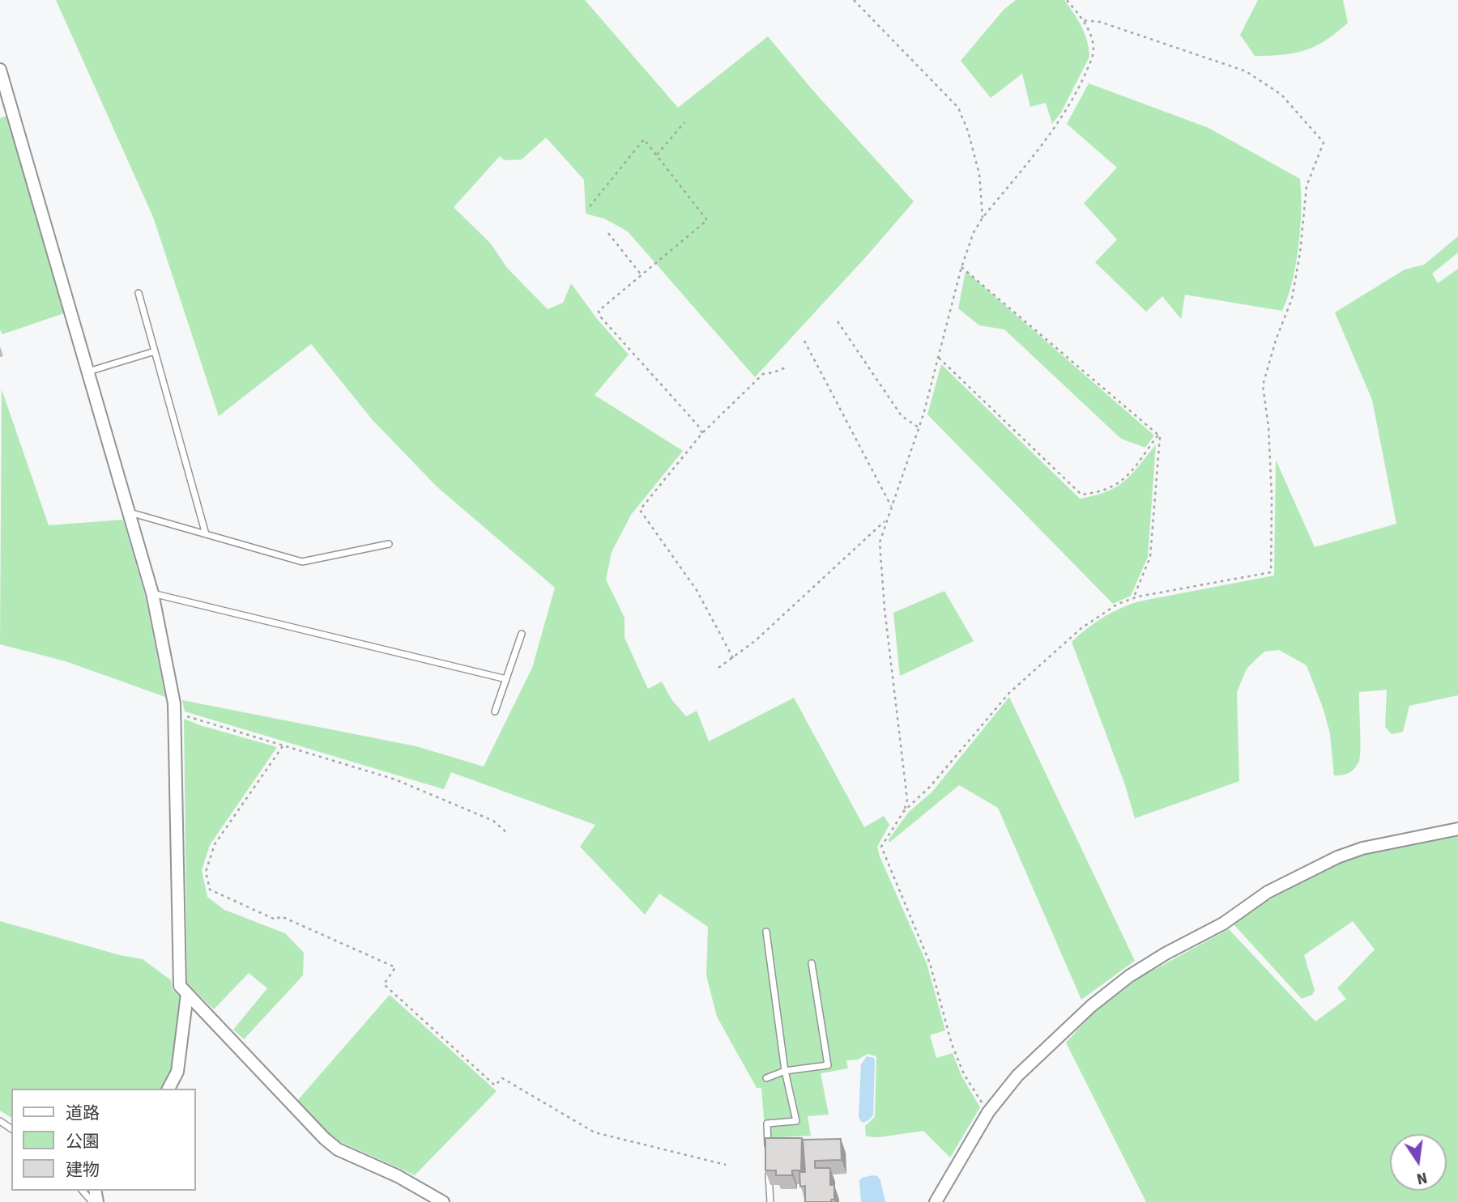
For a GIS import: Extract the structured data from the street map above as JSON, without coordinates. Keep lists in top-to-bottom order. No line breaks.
{"legend":["道路","公園","建物"],"north":"bottom"}
